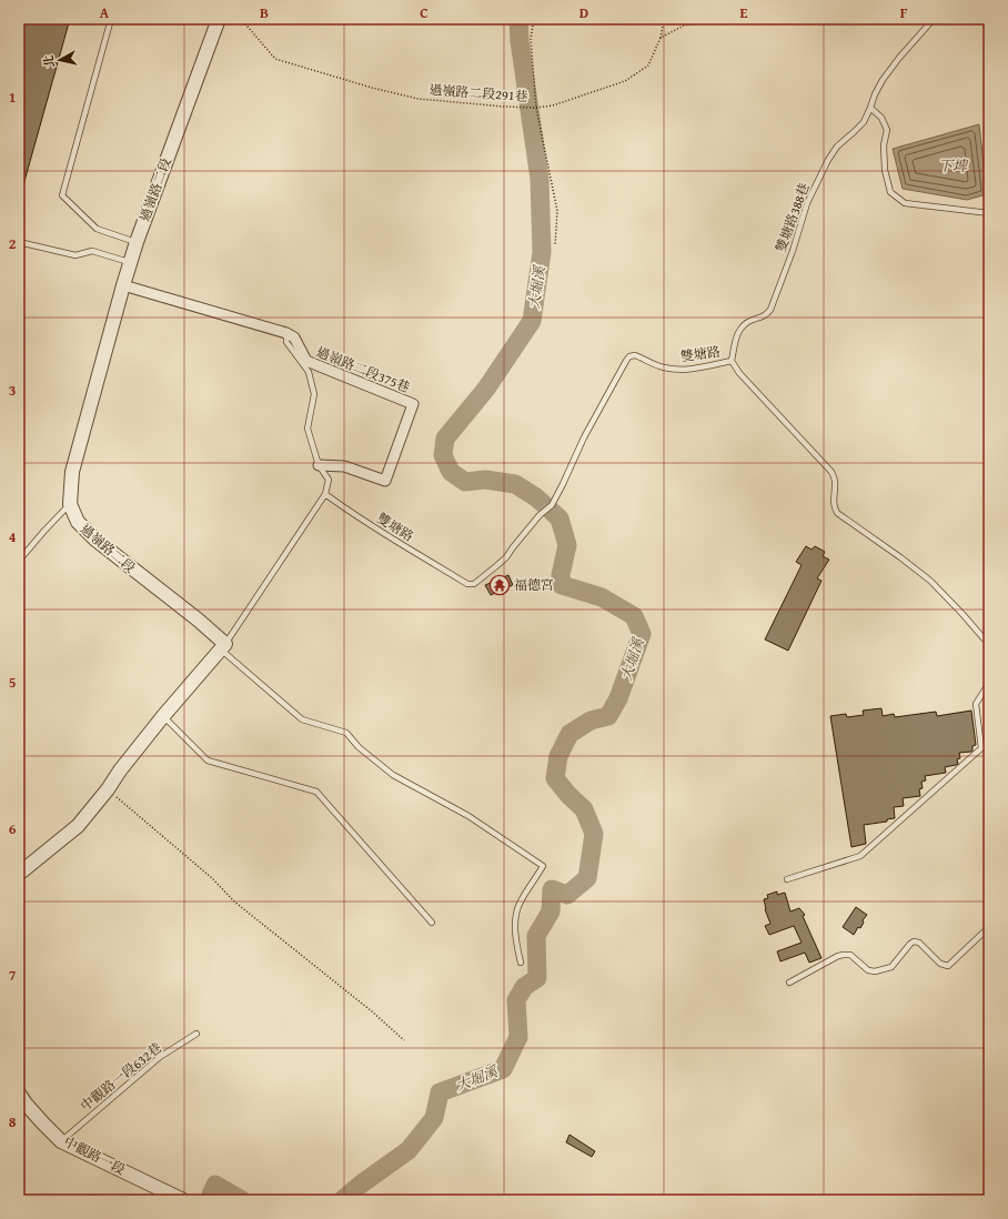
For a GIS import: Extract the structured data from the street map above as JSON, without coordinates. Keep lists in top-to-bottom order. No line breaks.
{"streets":{"street":["過嶺路二段","過嶺路二段375巷","中觀路一段"],"lane":["雙塘路388巷","雙塘路","中觀路一段632巷"],"path":["過嶺路二段291巷"]},"crossings":[["雙塘路388巷","雙塘路"],["中觀路一段632巷","中觀路一段"]],"water":["下埤","大堀溪"],"places":{"temple":["福德宮"]},"north":"left","grid":{"columns":["A","B","C","D","E","F"],"rows":["1","2","3","4","5","6","7","8"]}}
